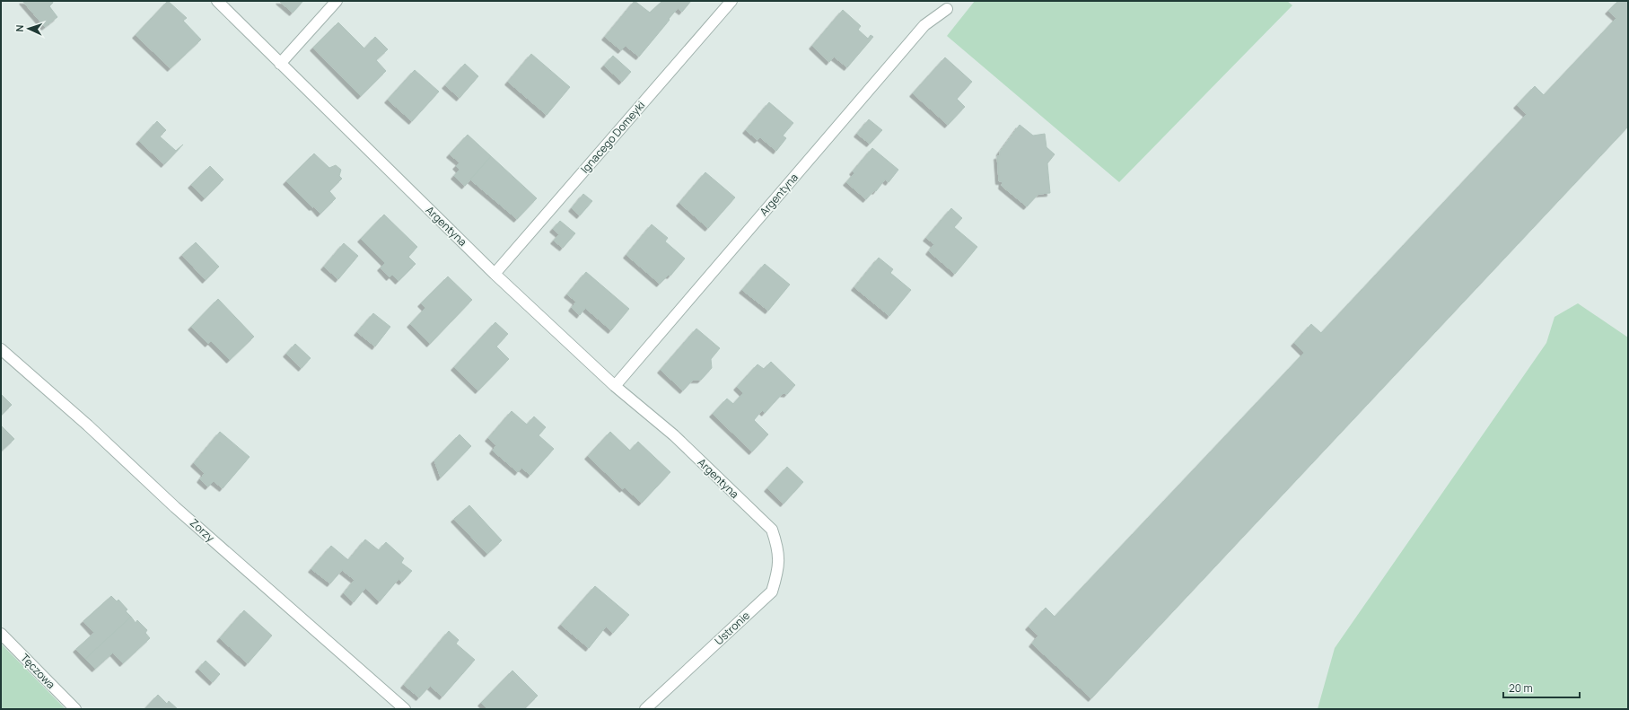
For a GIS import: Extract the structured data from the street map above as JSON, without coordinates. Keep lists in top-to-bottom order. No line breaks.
{"streets":{"street":["Ignacego Domeyki","Argentyna","Zorzy","Ustronie","Tęczowa"]},"crossings":[["Ignacego Domeyki","Argentyna"],["Argentyna","Ustronie"]],"scale_bar":"20 m","north":"left"}
